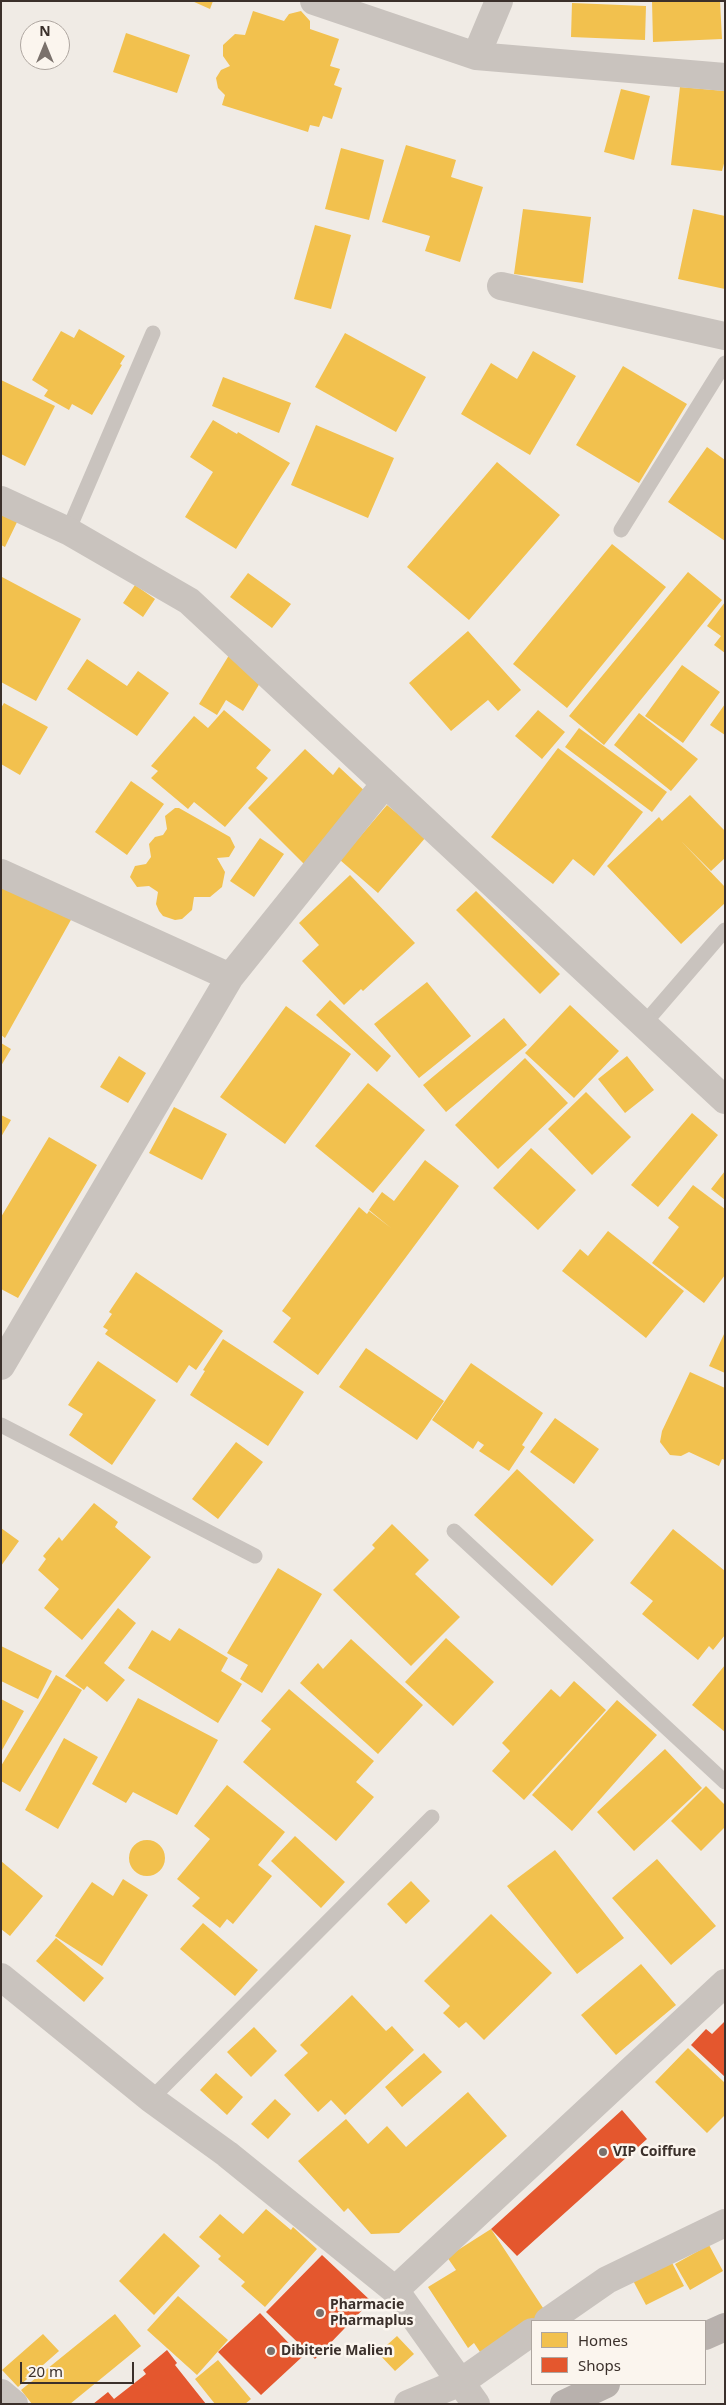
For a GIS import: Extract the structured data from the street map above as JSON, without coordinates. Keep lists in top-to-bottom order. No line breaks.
{"places":["VIP Coiffure","Pharmacie Pharmaplus","Dibiterie Malien"],"legend":["Homes","Shops"],"scale_bar":"20 m","north":"top"}
